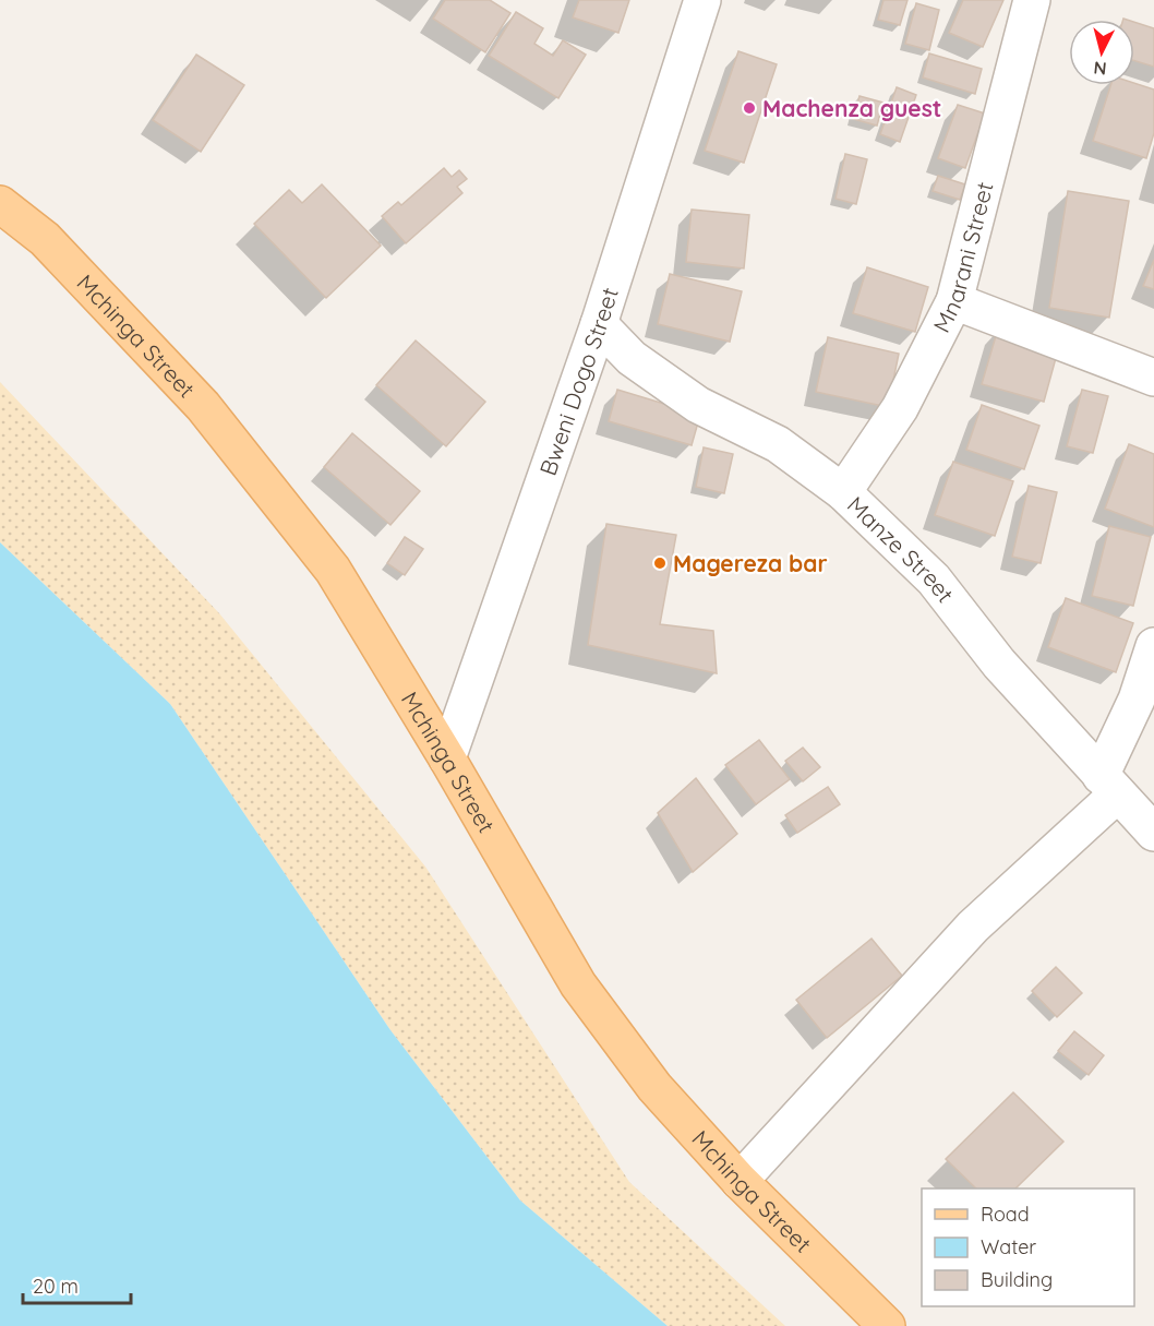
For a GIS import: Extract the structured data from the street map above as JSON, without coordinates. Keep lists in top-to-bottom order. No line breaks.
{"streets":{"main road":["Mchinga Street"],"street":["Mnarani Street","Bweni Dogo Street","Manze Street"]},"crossings":[["Mnarani Street","Manze Street"],["Mchinga Street","Bweni Dogo Street"],["Bweni Dogo Street","Manze Street"]],"places":["Machenza guest","Magereza bar"],"legend":["Road","Water","Building"],"scale_bar":"20 m","north":"bottom"}
